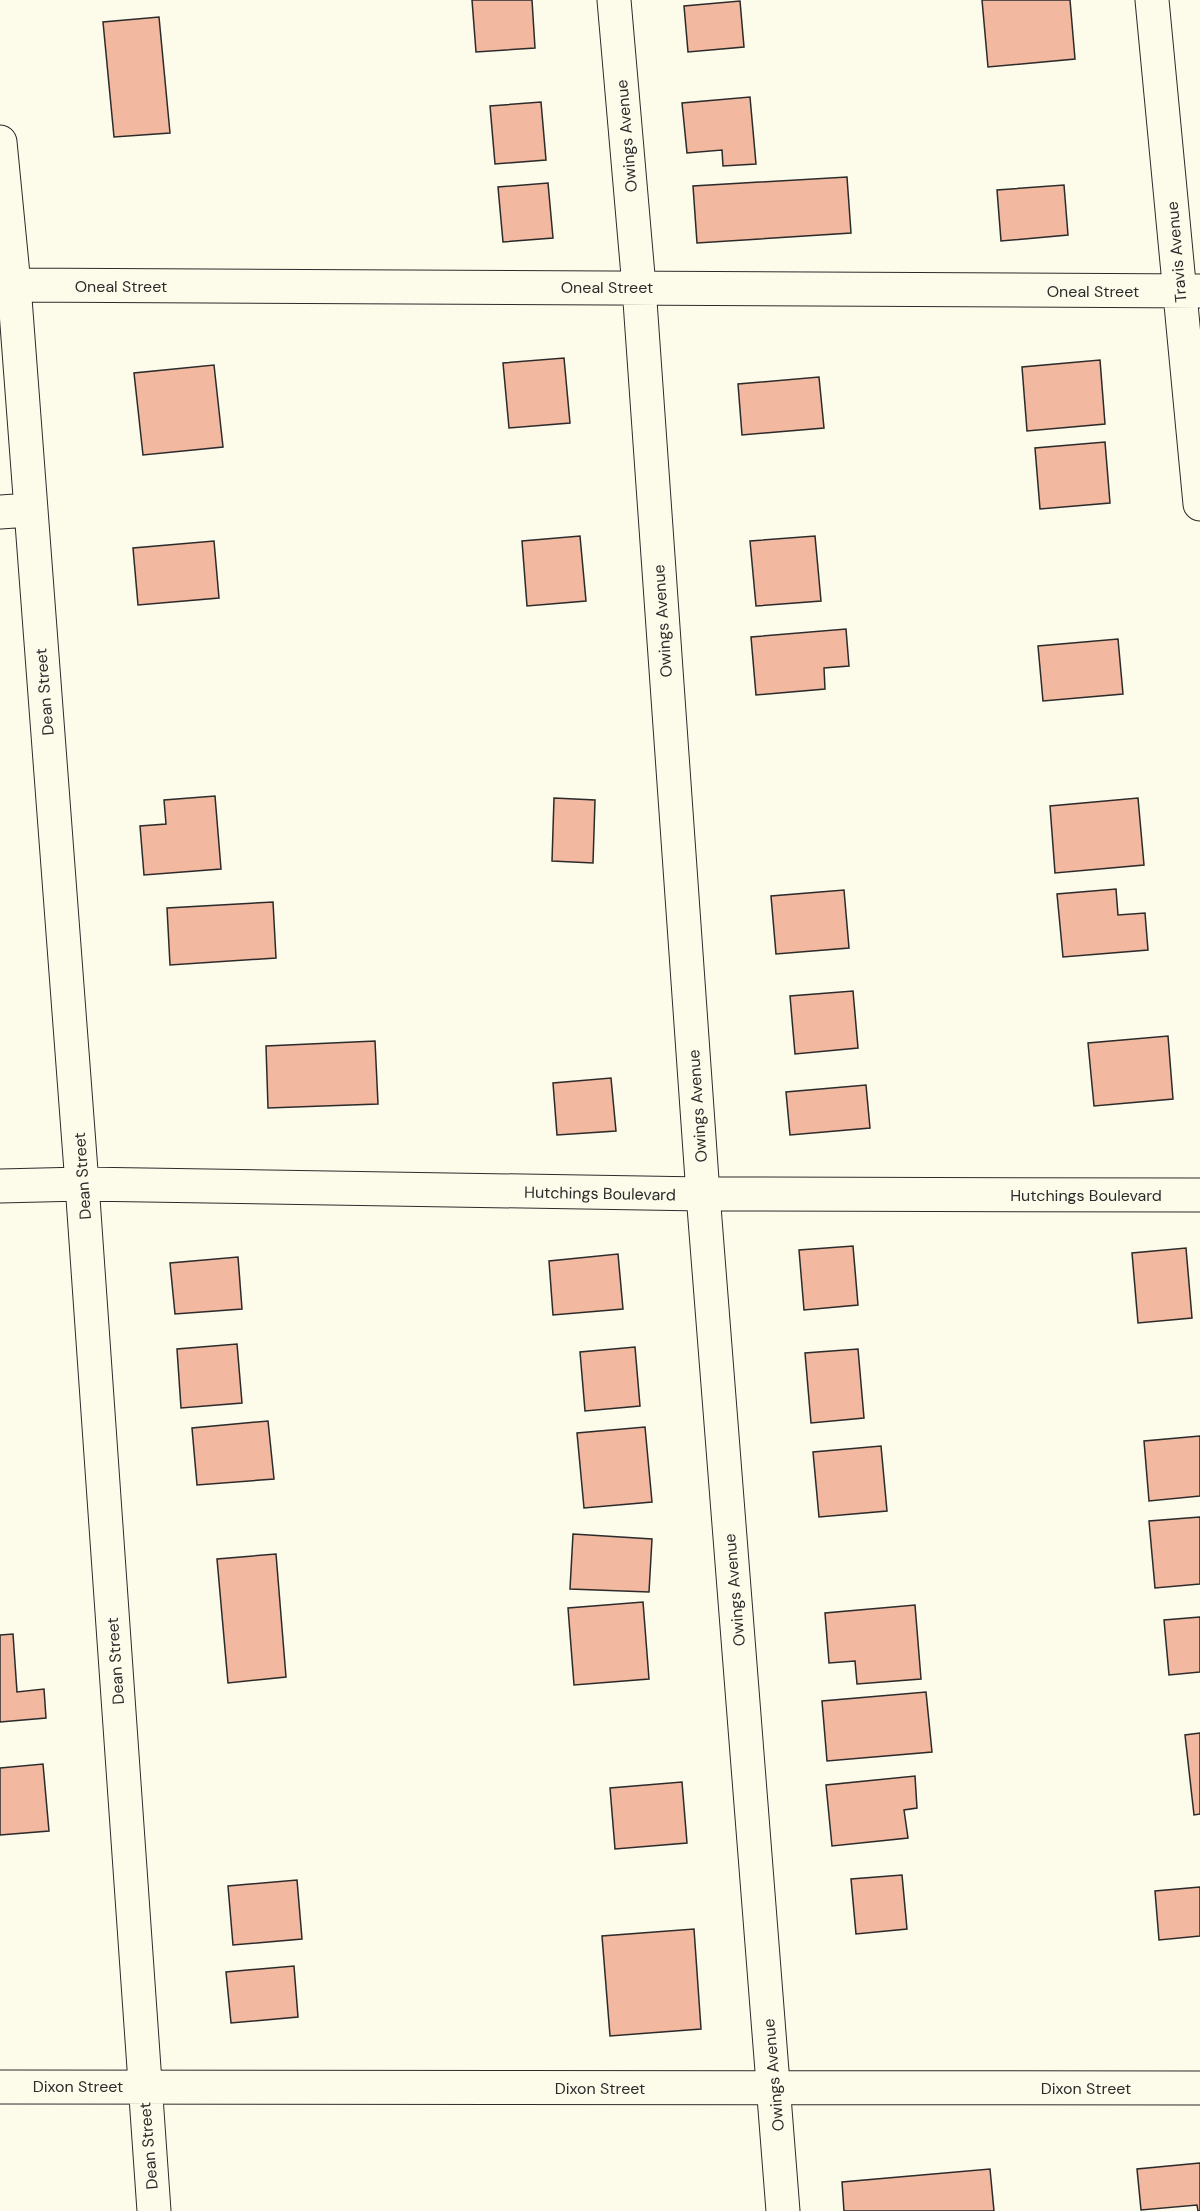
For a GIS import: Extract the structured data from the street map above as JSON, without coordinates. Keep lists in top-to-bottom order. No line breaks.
{"streets":{"street":["Owings Avenue","Travis Avenue","Oneal Street","Dean Street","Hutchings Boulevard","Dixon Street"]},"crossings":[["Owings Avenue","Oneal Street"],["Owings Avenue","Hutchings Boulevard"],["Owings Avenue","Dixon Street"],["Travis Avenue","Oneal Street"],["Oneal Street","Dean Street"],["Dean Street","Hutchings Boulevard"],["Dean Street","Dixon Street"]]}
